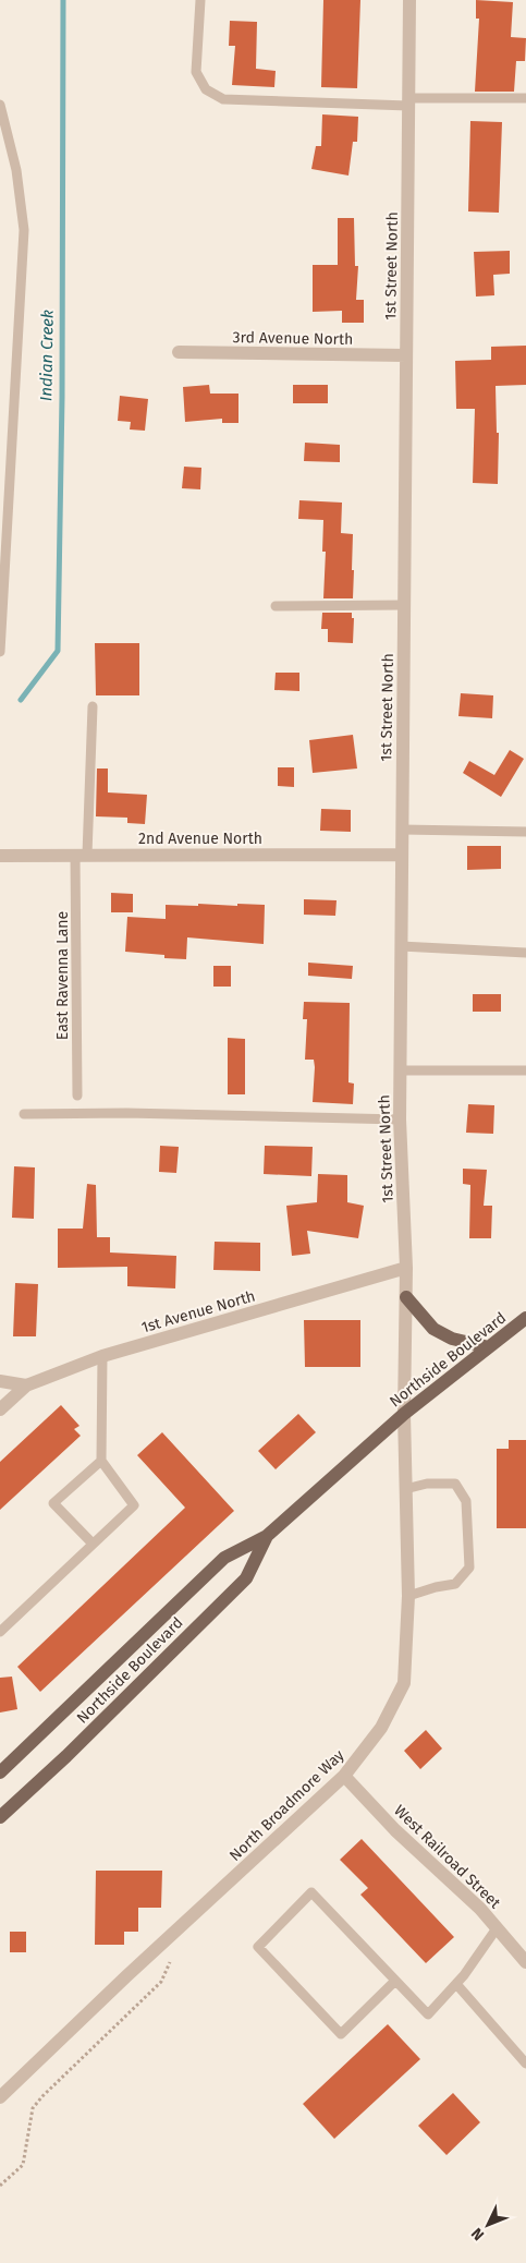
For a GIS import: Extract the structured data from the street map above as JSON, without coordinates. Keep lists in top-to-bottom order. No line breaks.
{"streets":{"main road":["Northside Boulevard"],"street":["1st Street North","3rd Avenue North","2nd Avenue North","1st Avenue North","North Broadmore Way","West Railroad Street"],"lane":["East Ravenna Lane"]},"crossings":[["1st Street North","3rd Avenue North"],["1st Street North","2nd Avenue North"],["1st Street North","1st Avenue North"],["1st Street North","Northside Boulevard"],["1st Street North","North Broadmore Way"],["2nd Avenue North","East Ravenna Lane"],["Northside Boulevard","North Broadmore Way"],["North Broadmore Way","West Railroad Street"]],"water":["Indian Creek"],"north":"bottom left"}
